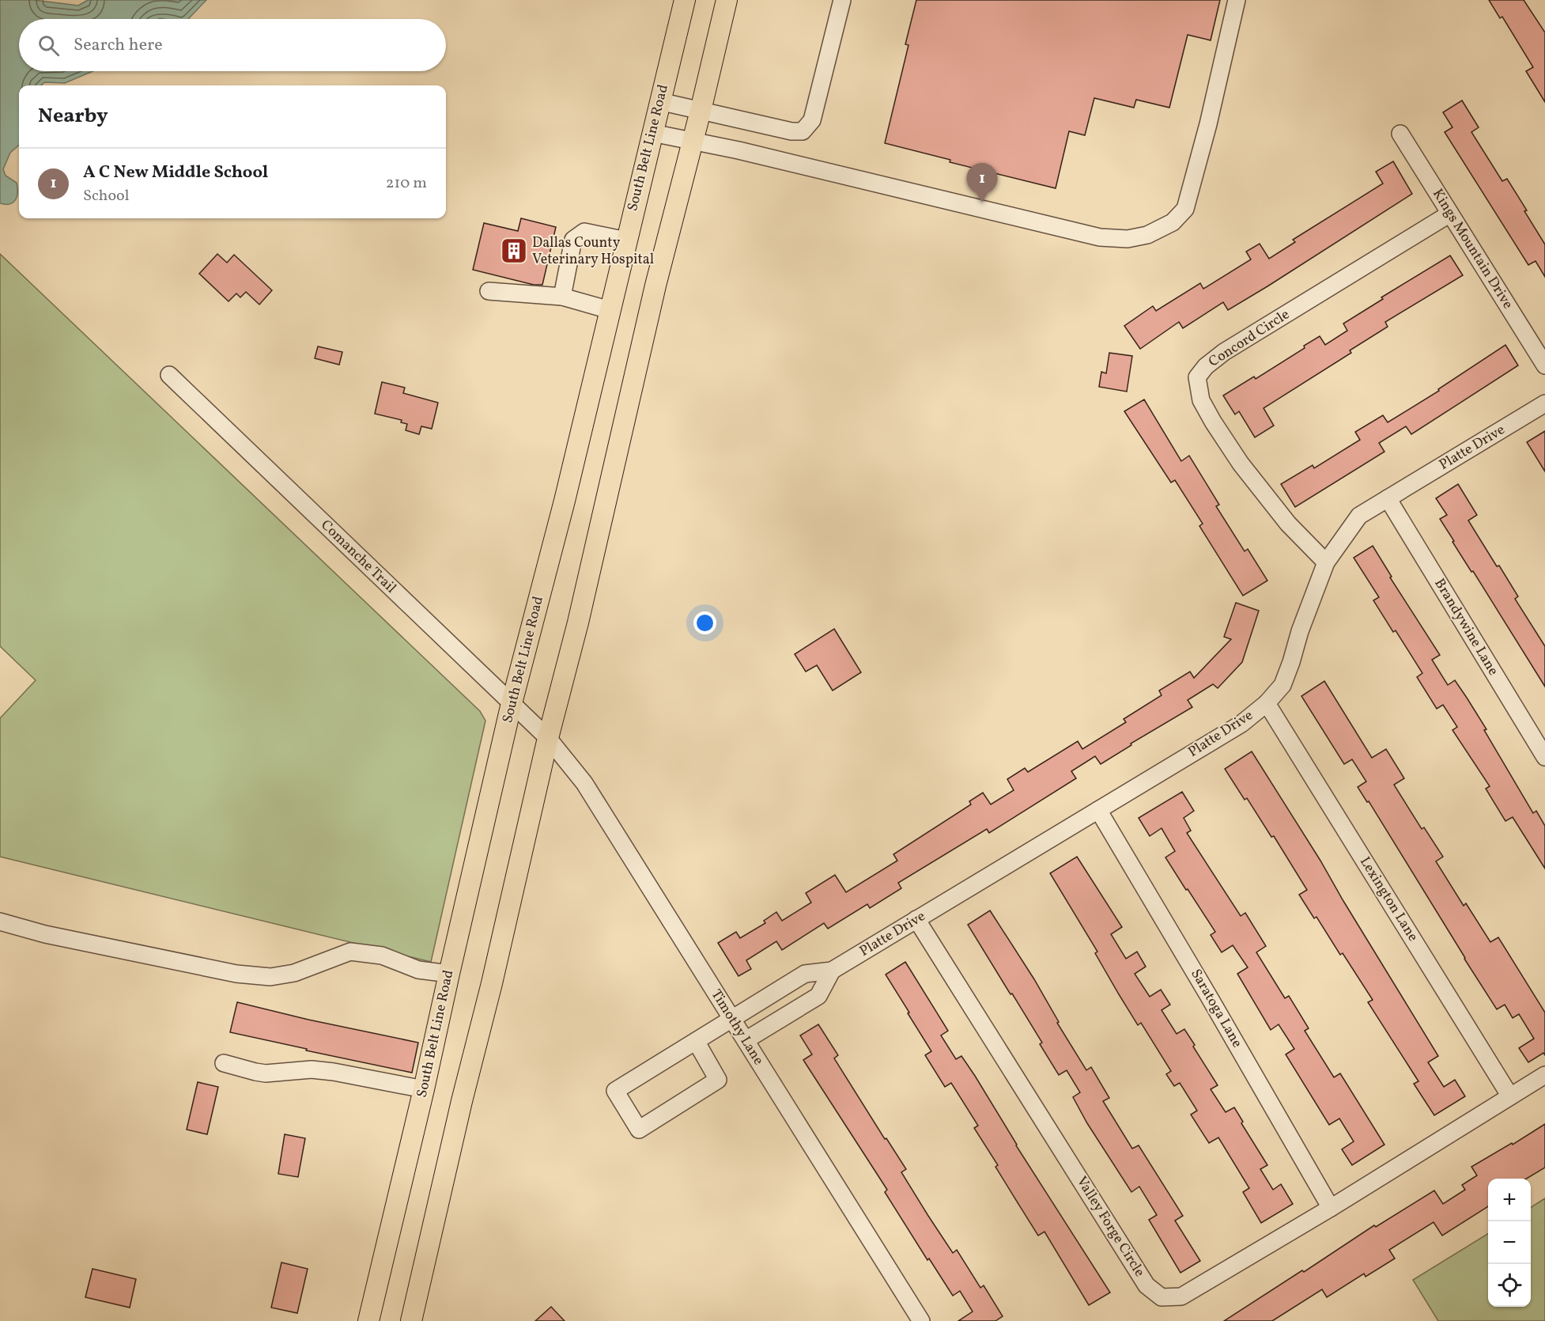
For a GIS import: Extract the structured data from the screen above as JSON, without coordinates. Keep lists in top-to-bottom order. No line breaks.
{"streets":{"main road":["South Belt Line Road"],"street":["Kings Mountain Drive","Concord Circle","Platte Drive","Comanche Trail","Brandywine Lane","Lexington Lane","Saratoga Lane","Timothy Lane","Valley Forge Circle"]},"crossings":[["South Belt Line Road","Comanche Trail"],["Kings Mountain Drive","Concord Circle"],["Concord Circle","Platte Drive"],["Platte Drive","Brandywine Lane"],["Platte Drive","Lexington Lane"],["Platte Drive","Saratoga Lane"],["Platte Drive","Timothy Lane"],["Platte Drive","Valley Forge Circle"],["Comanche Trail","Timothy Lane"],["Lexington Lane","Valley Forge Circle"],["Saratoga Lane","Valley Forge Circle"]],"places":{"building":["Dallas County Veterinary Hospital"]},"page":{"search":"Search here","heading":"Nearby","list":[{"mark":"1","name":"A C New Middle School","note":"School","value":"210 m"}],"pins":"1","map_buttons":["+","−"]}}
